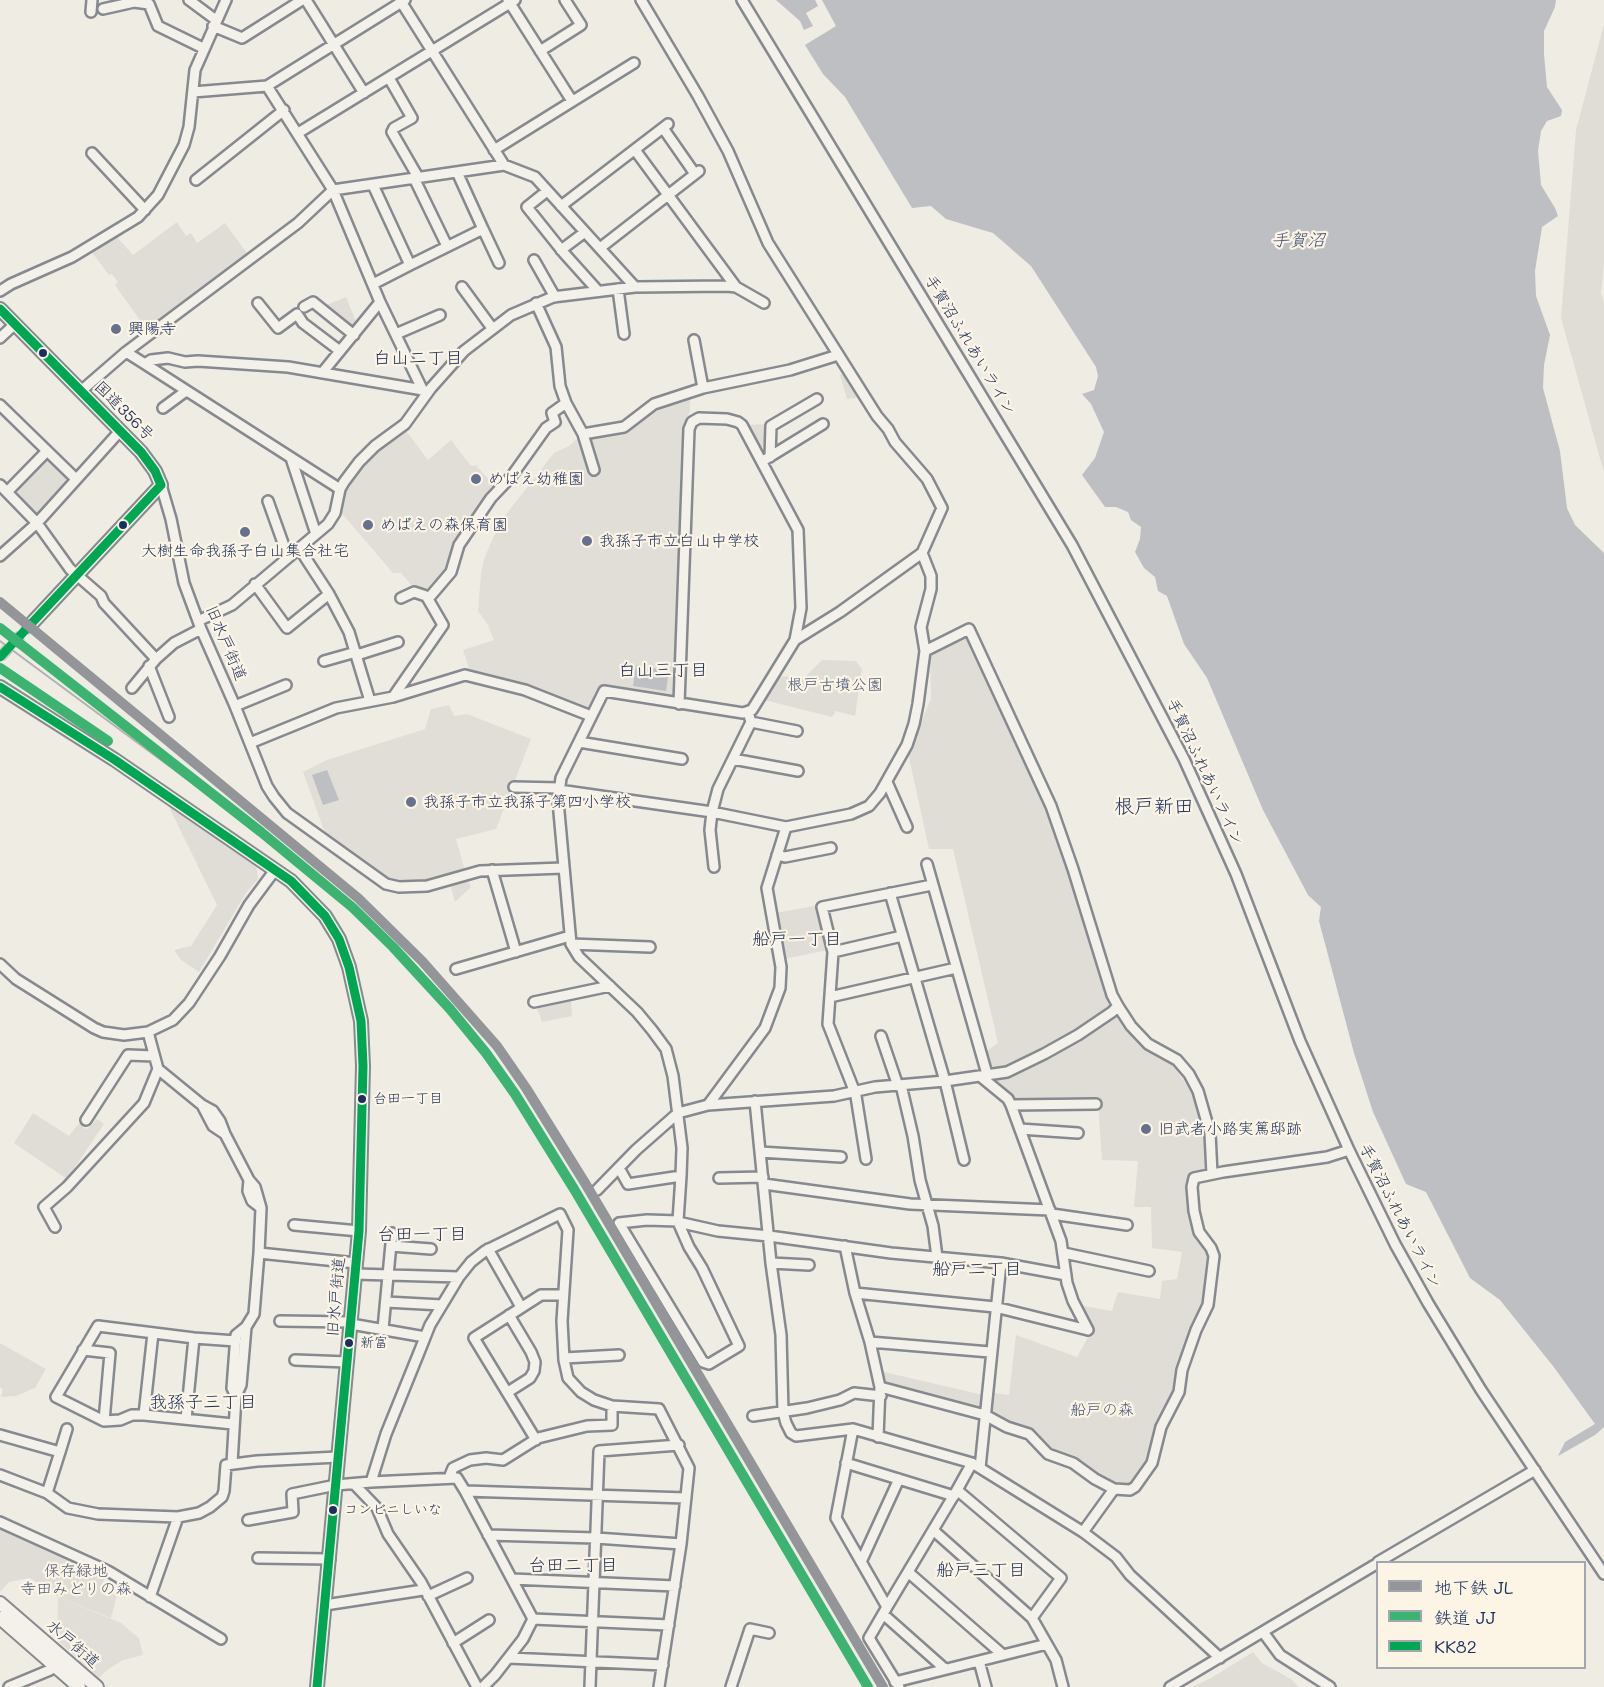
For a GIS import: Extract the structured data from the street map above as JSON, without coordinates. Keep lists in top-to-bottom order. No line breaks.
{"streets":{"highway":["国道356号","旧水戸街道","水戸街道"],"street":["手賀沼ふれあいライン"]},"crossings":[["国道356号","旧水戸街道"]],"districts":["白山二丁目","白山三丁目","根戸新田","船戸一丁目","台田一丁目","船戸二丁目","我孫子三丁目","台田二丁目","船戸三丁目"],"water":["手賀沼"],"parks":["根戸古墳公園","船戸の森","保存緑地 寺田みどりの森"],"places":["興陽寺","めばえ幼稚園","めばえの森保育園","大樹生命我孫子白山集合社宅","我孫子市立白山中学校","我孫子市立我孫子第四小学校","台田一丁目","旧武者小路実篤邸跡","新富","コンビニしいな"],"lines":["transit line KK82","metro line JL","rail line JJ"],"legend":["地下鉄 JL","鉄道 JJ","KK82"]}
